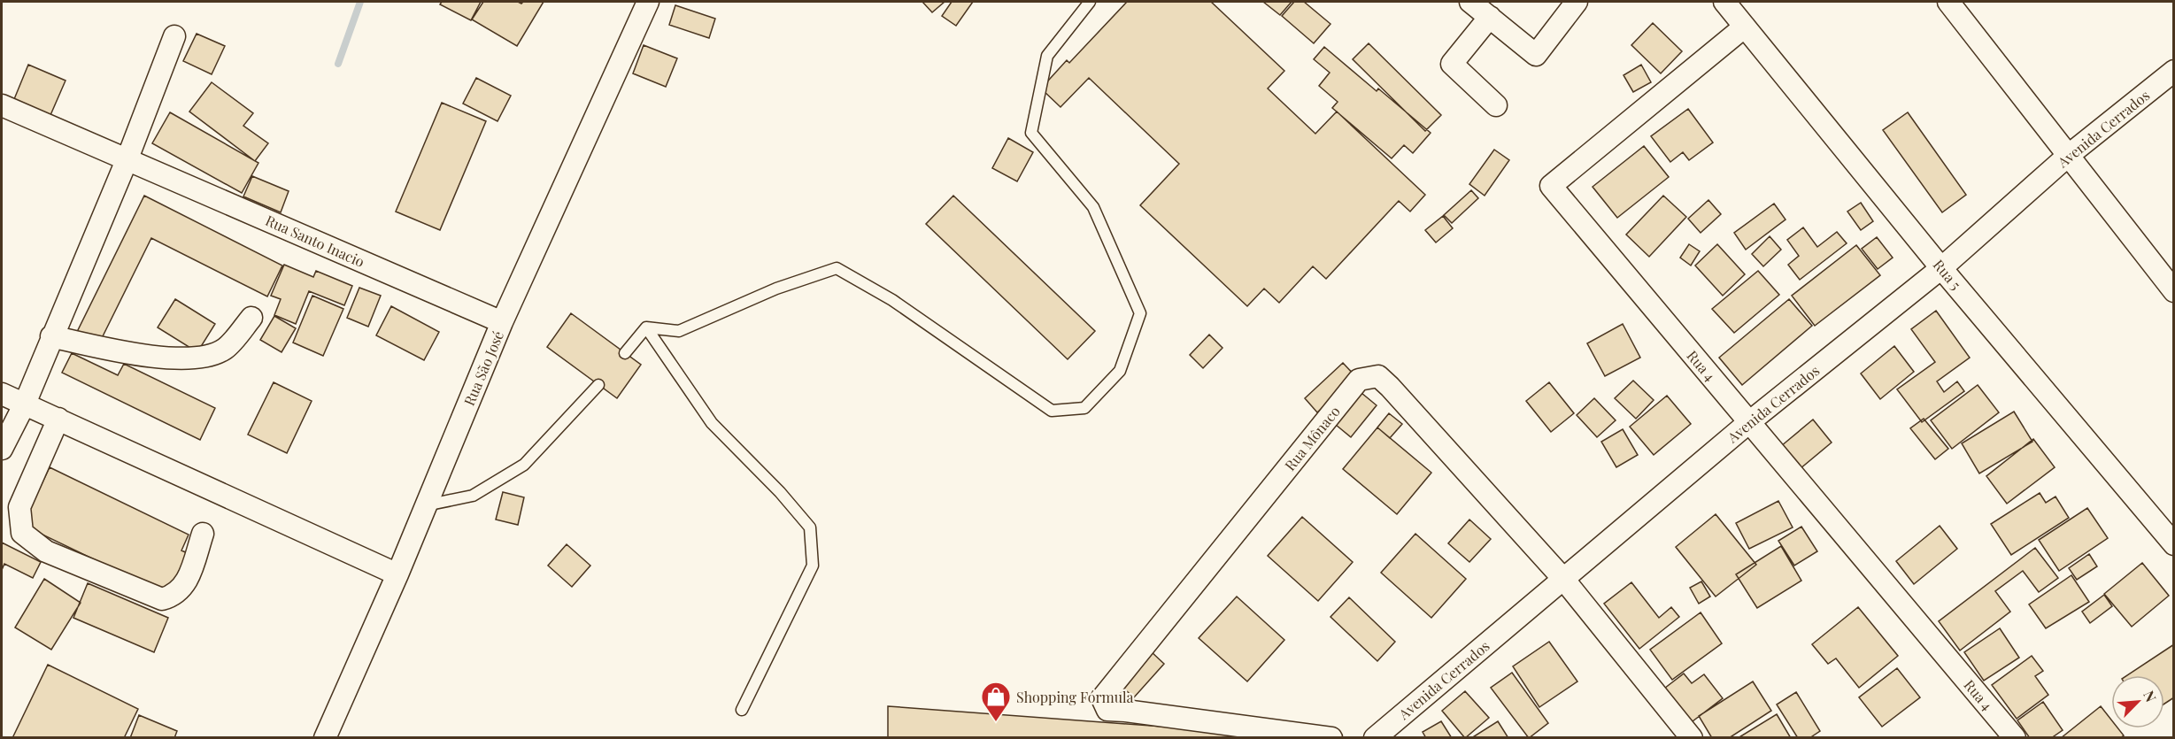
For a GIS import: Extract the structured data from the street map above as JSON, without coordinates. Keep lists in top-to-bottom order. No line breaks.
{"streets":{"street":["Avenida Cerrados","Rua Santo Inacio","Rua 5","Rua 4","Rua São José","Rua Mônaco"]},"crossings":[["Avenida Cerrados","Rua 5"],["Avenida Cerrados","Rua 4"],["Avenida Cerrados","Rua Mônaco"],["Rua Santo Inacio","Rua São José"],["Rua 5","Rua 4"]],"places":{"shop":["Shopping Fórmula"]},"north":"top right"}
